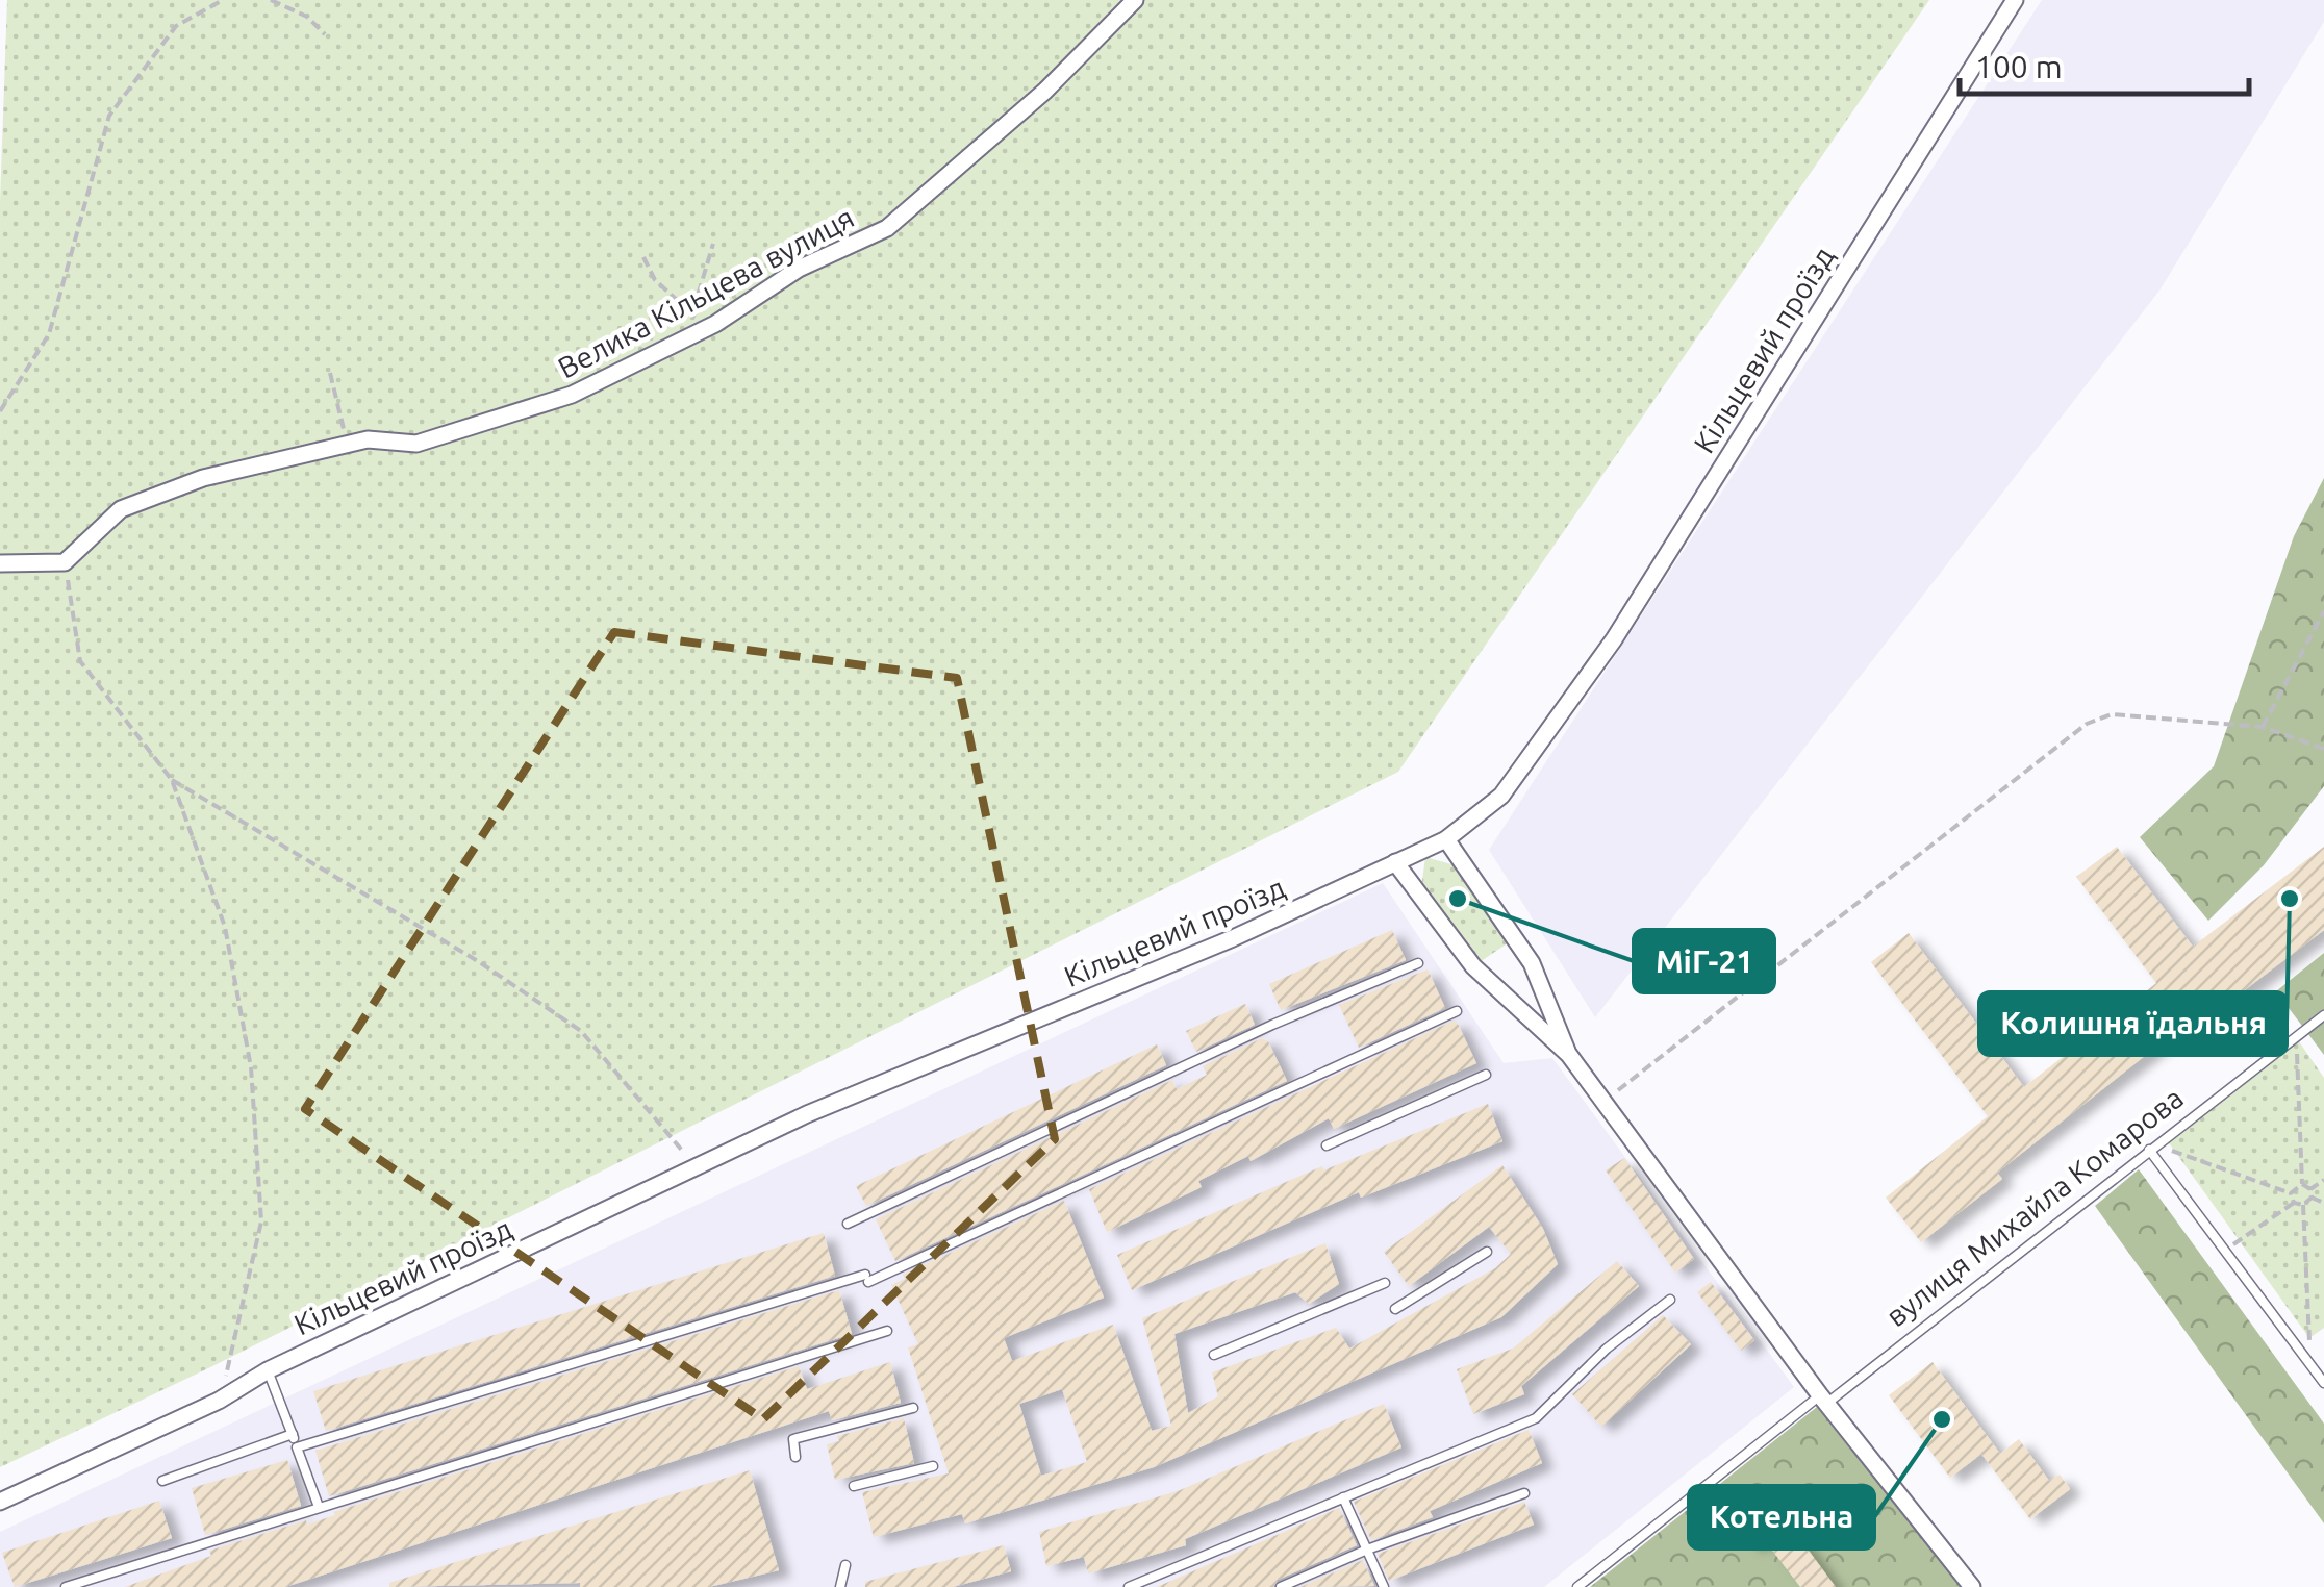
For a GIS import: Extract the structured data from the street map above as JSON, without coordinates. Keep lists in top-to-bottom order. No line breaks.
{"streets":{"street":["Велика Кільцева вулиця","Кільцевий проїзд"],"lane":["вулиця Михайла Комарова"]},"places":["МіГ-21","Колишня їдальня","Котельна"],"scale_bar":"100 m"}
